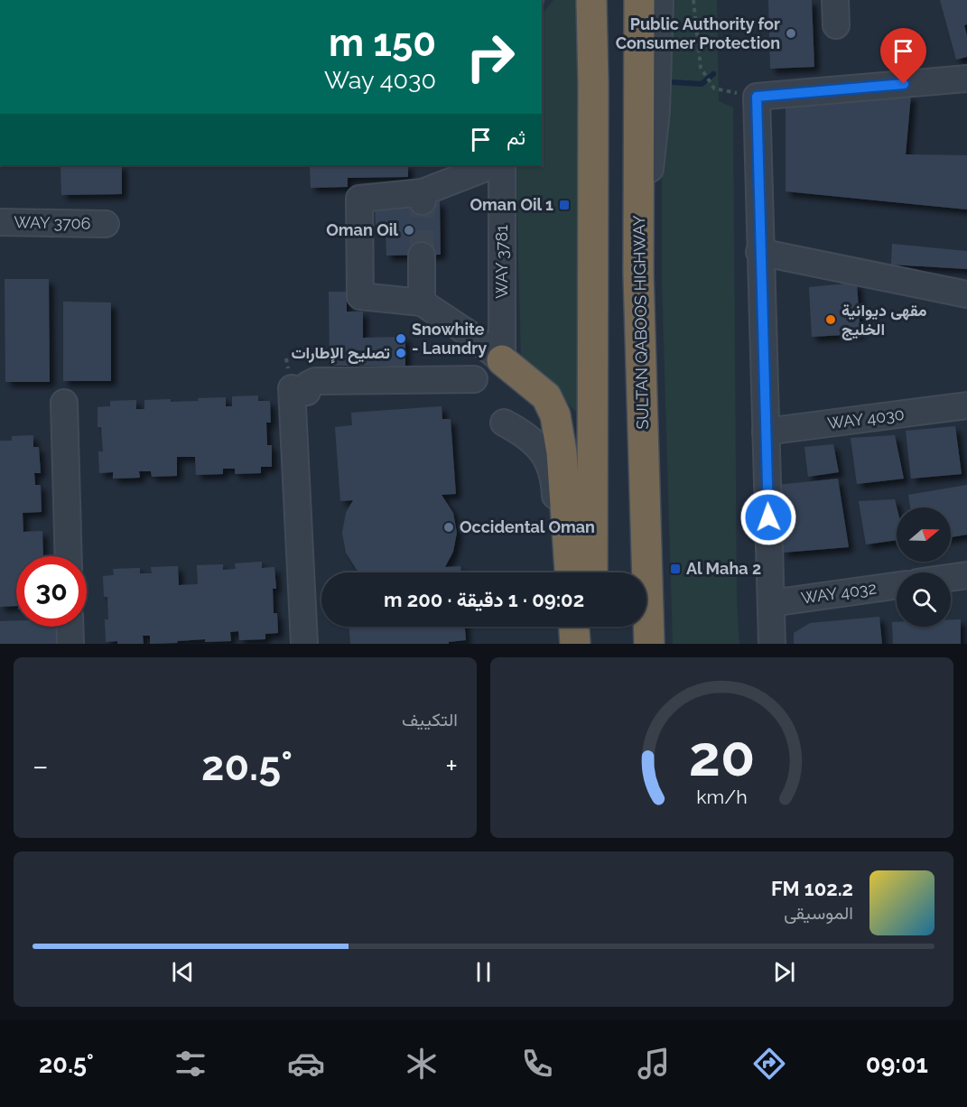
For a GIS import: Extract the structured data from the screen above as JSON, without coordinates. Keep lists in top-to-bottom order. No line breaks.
{"streets":{"highway":["SULTAN QABOOS HIGHWAY"],"street":["WAY 3706","WAY 3781","WAY 4030","WAY 4032"]},"places":{"other":["Public Authority for Consumer Protection","Oman Oil","مقهى ديوانية الخليج","Snowhite - Laundry","تصليح الإطارات","Occidental Oman"],"transit":["Oman Oil 1","Al Maha 2"]},"north":"right","page":{"turn":["150 m","Way 4030"],"then":"ثم","limit":"30","trip":"09:02 · 1 دقيقة · 200 m","tile":"التكييف","heat":["−","20.5°","+"],"song":["102.2 FM","الموسيقى"],"tabs":["09:01","20.5°"],"gauge":["20","km/h"]}}
